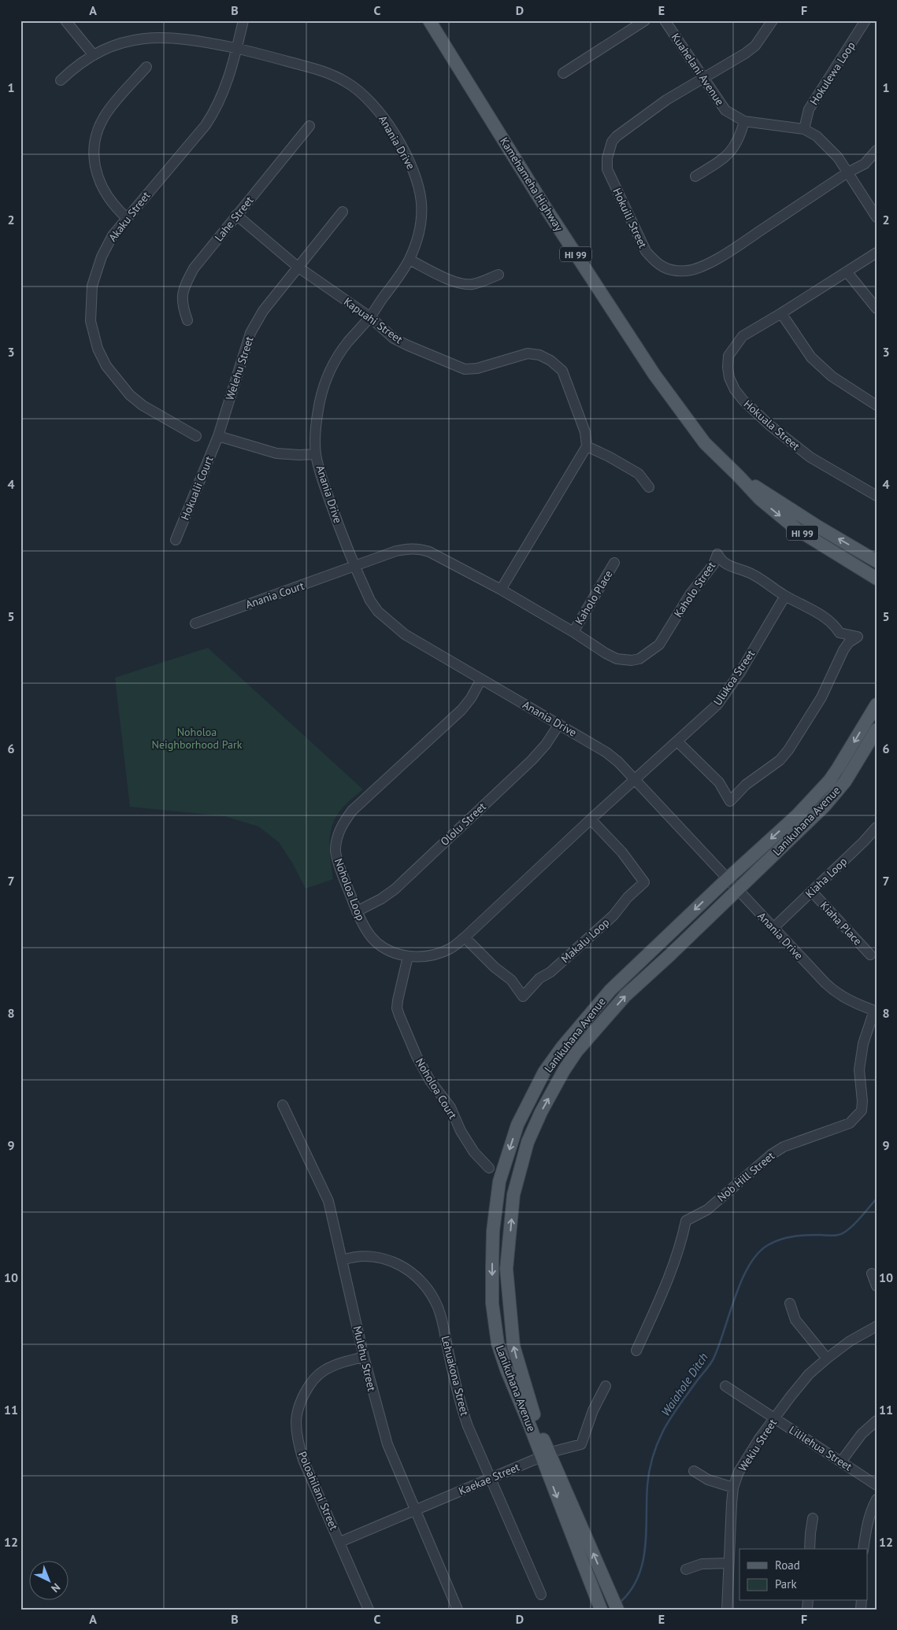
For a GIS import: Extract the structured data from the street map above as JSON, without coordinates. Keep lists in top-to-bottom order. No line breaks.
{"streets":{"main road":["Kamehameha Highway","HI 99","Lanikuhana Avenue"],"street":["Kuahelani Avenue","Hokulewa Loop","Anania Drive","Akaku Street","Hokuili Street","Lahe Street","Kapuahi Street","Welehu Street","Hokuala Street","Hokualii Court","Kaholo Street","Anania Court","Kaholo Place","Ulukoa Street","Ololu Street","Kiaha Loop","Noholoa Loop","Kiaha Place","Makalu Loop","Noholoa Court","Nob Hill Street","Mulehu Street","Lehuakona Street","Wekiu Street","Lililehua Street","Kaekae Street","Poloahilani Street"]},"crossings":[["Kuahelani Avenue","Hokulewa Loop"],["Kuahelani Avenue","Hokuili Street"],["Anania Drive","Akaku Street"],["Anania Drive","Kapuahi Street"],["Anania Drive","Kaholo Street"],["Anania Drive","Anania Court"],["Anania Drive","Ulukoa Street"],["Anania Drive","Lanikuhana Avenue"],["Anania Drive","Ololu Street"],["Anania Drive","Kiaha Loop"],["Anania Drive","Noholoa Loop"],["Anania Drive","Nob Hill Street"],["Lahe Street","Kapuahi Street"],["Kapuahi Street","Welehu Street"],["Welehu Street","Hokualii Court"],["Kaholo Street","Anania Court"],["Kaholo Street","Kaholo Place"],["Kaholo Street","Ulukoa Street"],["Ulukoa Street","Noholoa Loop"],["Lanikuhana Avenue","Kaekae Street"],["Ololu Street","Noholoa Loop"],["Kiaha Loop","Kiaha Place"],["Noholoa Loop","Makalu Loop"],["Noholoa Loop","Noholoa Court"],["Mulehu Street","Lehuakona Street"],["Mulehu Street","Kaekae Street"],["Mulehu Street","Poloahilani Street"],["Lehuakona Street","Kaekae Street"],["Wekiu Street","Lililehua Street"],["Kaekae Street","Poloahilani Street"]],"water":["Waiahole Ditch"],"parks":["Noholoa Neighborhood Park"],"legend":["Road","Park"],"north":"bottom right","grid":{"columns":["A","B","C","D","E","F"],"rows":["1","2","3","4","5","6","7","8","9","10","11","12"]}}
